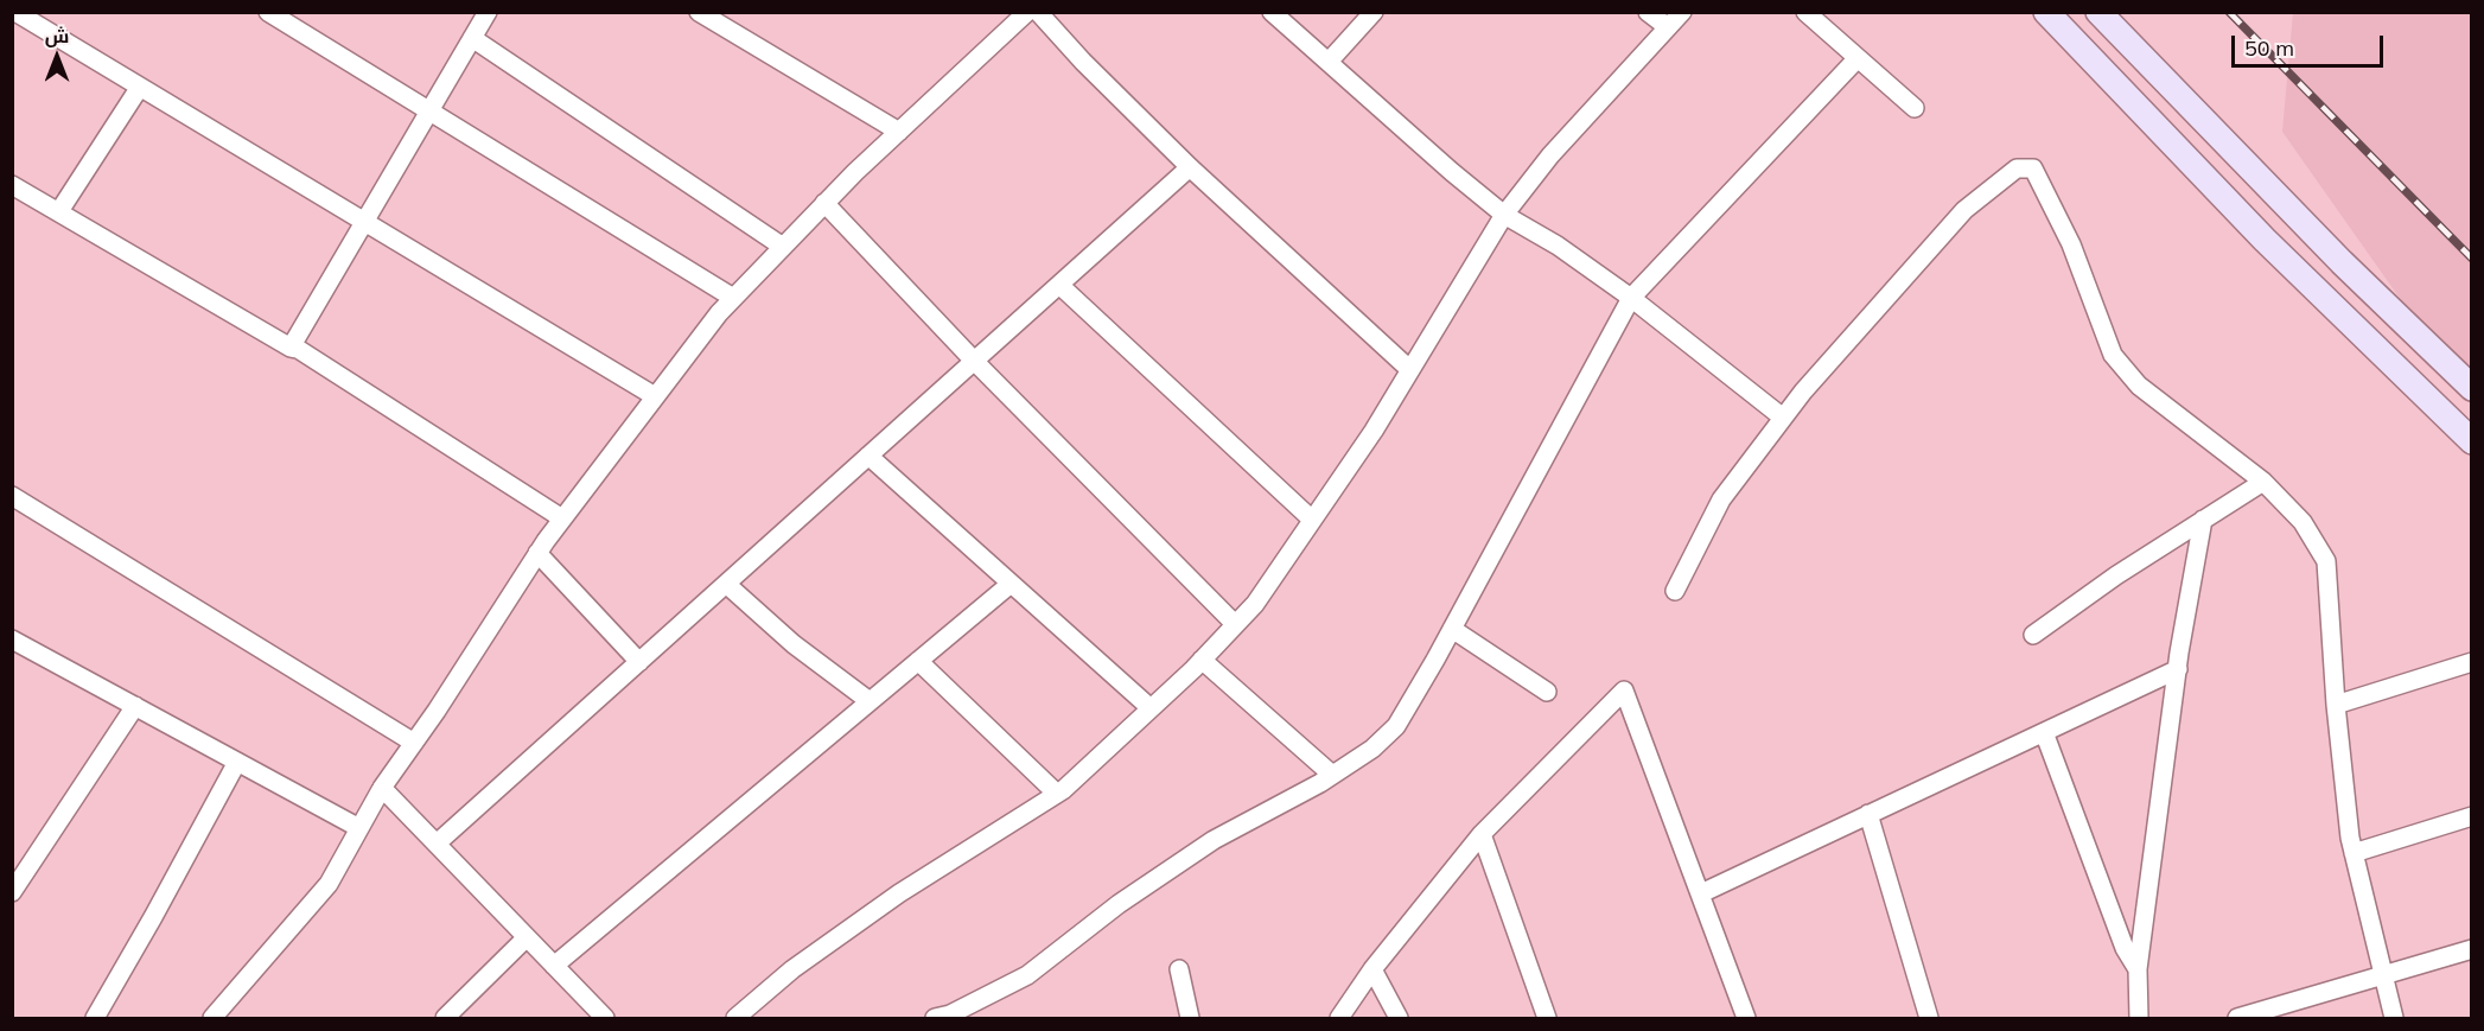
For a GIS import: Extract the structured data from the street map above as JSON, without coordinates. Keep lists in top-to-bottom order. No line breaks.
{"scale_bar":"50 m","north":"top"}
